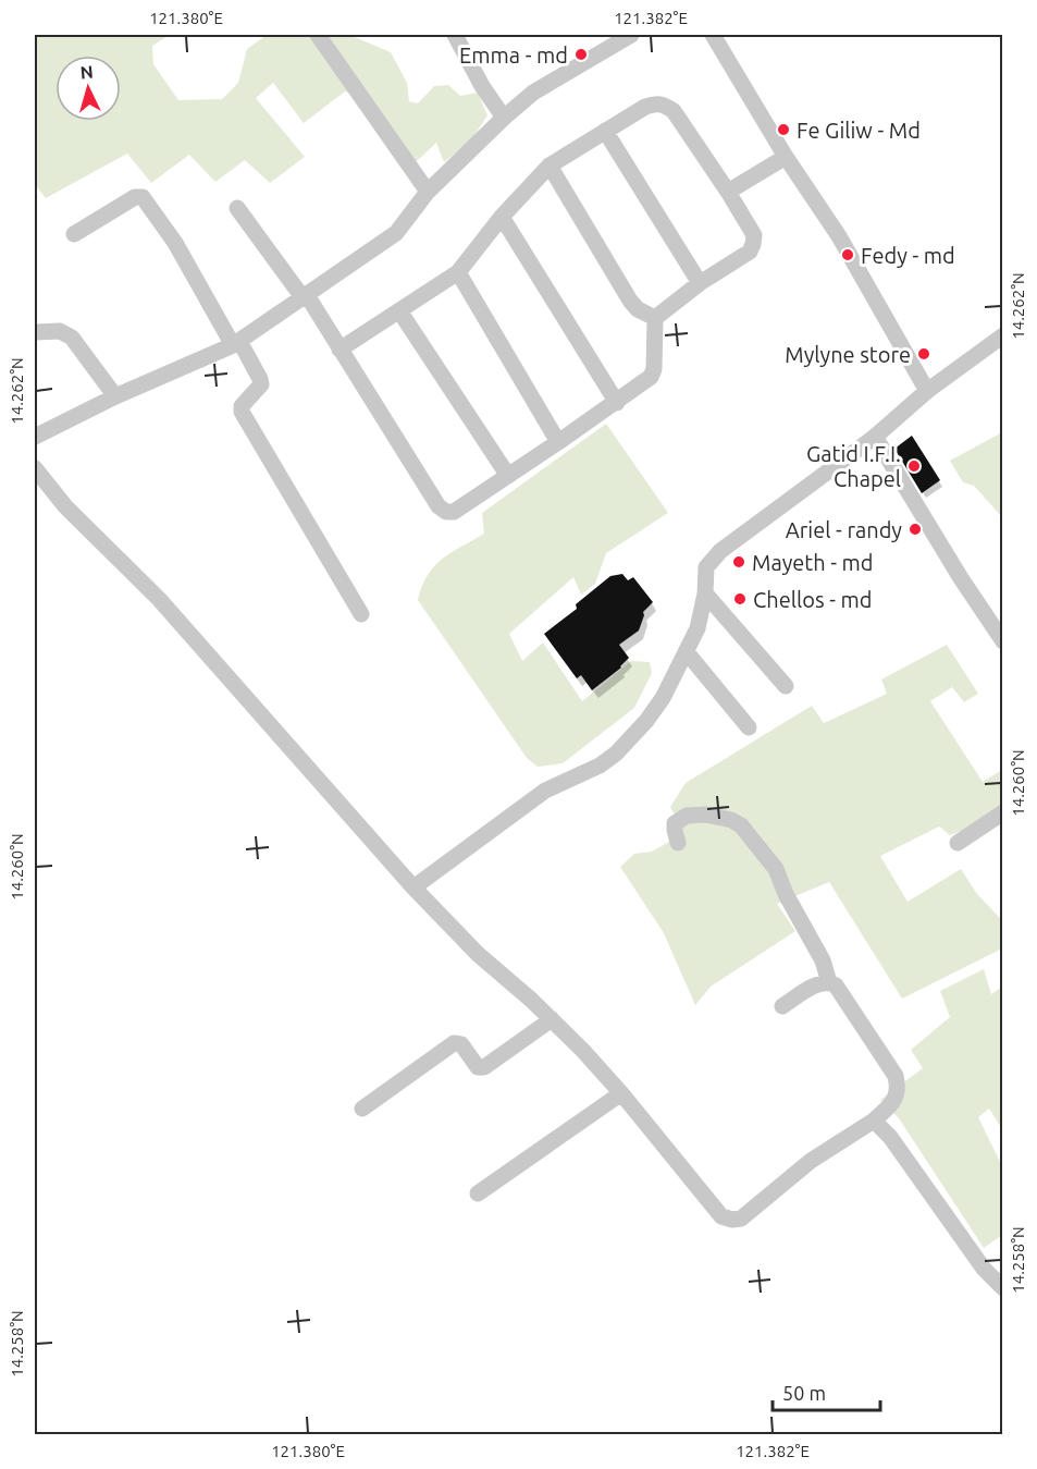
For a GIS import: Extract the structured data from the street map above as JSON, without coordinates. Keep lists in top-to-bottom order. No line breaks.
{"places":["Emma - md","Fe Giliw - Md","Fedy - md","Mylyne store","Gatid I.F.I. Chapel","Ariel - randy","Mayeth - md","Chellos - md"],"scale_bar":"50 m","north":"top","coordinates":["121.380°E","121.382°E","14.262°N","14.260°N","14.258°N"]}
